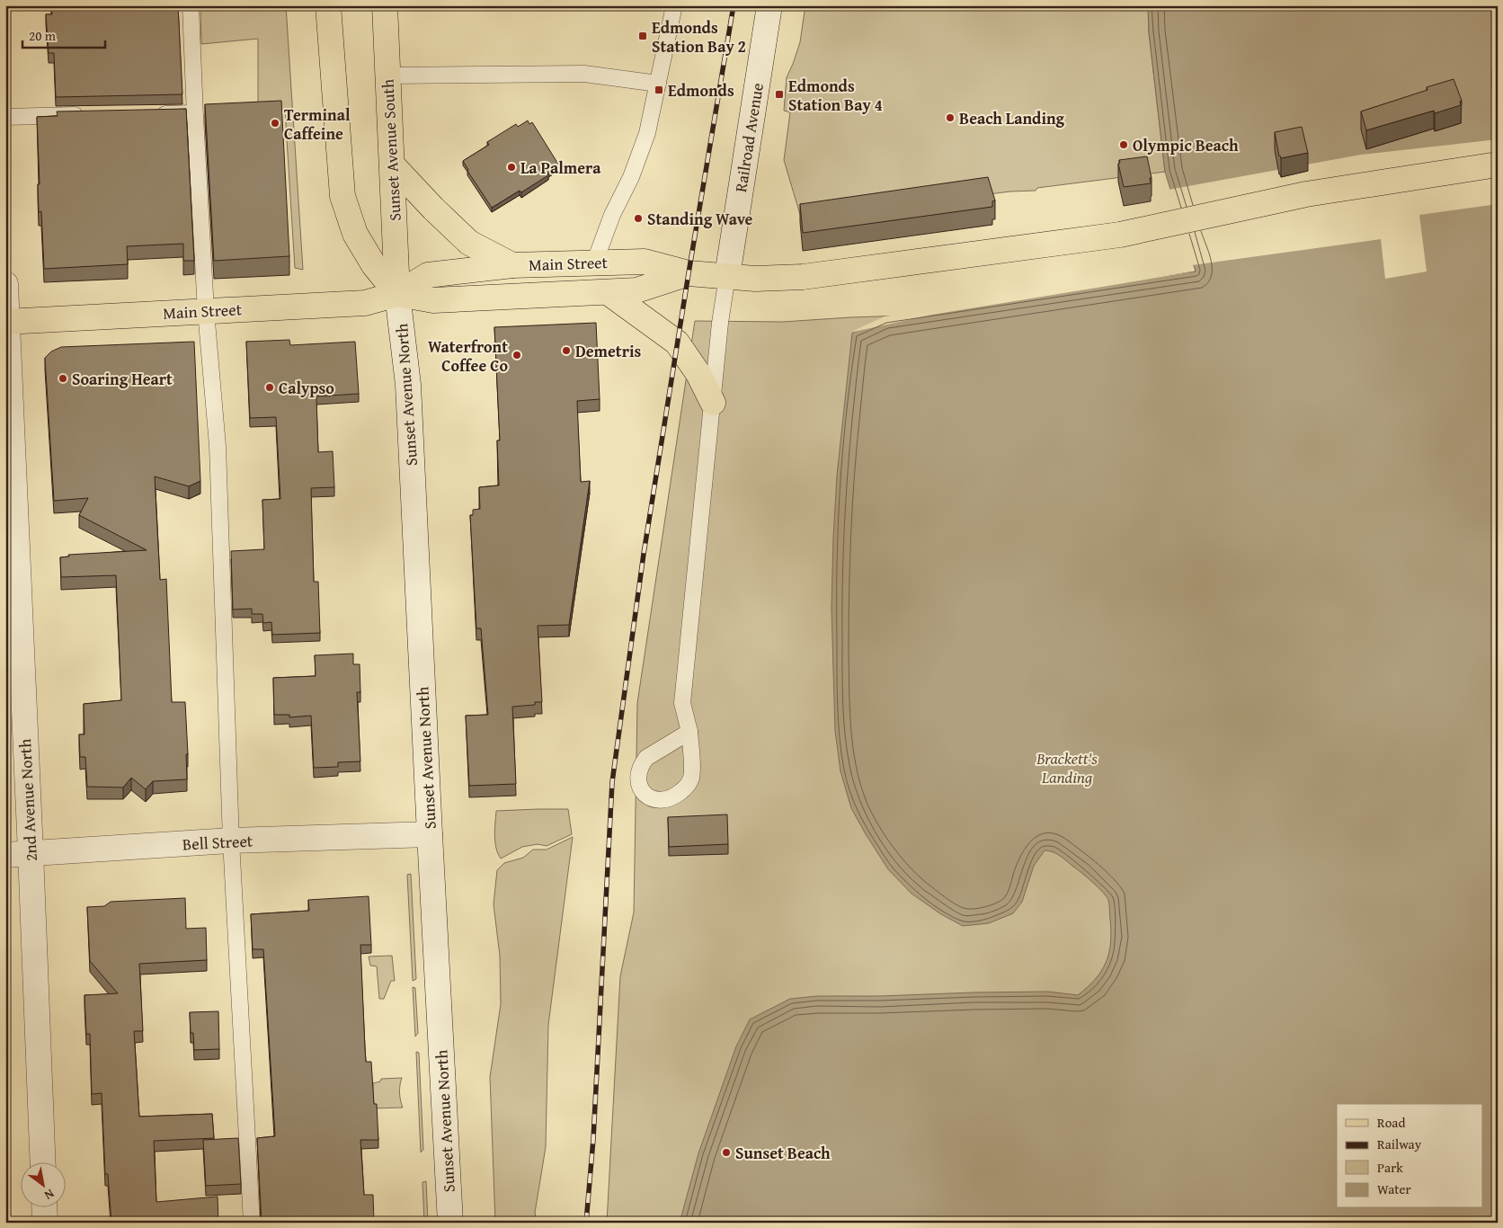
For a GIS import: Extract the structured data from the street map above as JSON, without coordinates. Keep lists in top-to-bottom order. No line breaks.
{"streets":{"main road":["Sunset Avenue South","Main Street"],"street":["Railroad Avenue","Sunset Avenue North","2nd Avenue North","Bell Street"]},"crossings":[["Railroad Avenue","Main Street"],["Sunset Avenue South","Main Street"],["Sunset Avenue South","Sunset Avenue North"],["Main Street","Sunset Avenue North"],["Main Street","2nd Avenue North"],["Sunset Avenue North","Bell Street"],["2nd Avenue North","Bell Street"]],"parks":["Brackett's Landing"],"places":{"transit":["Edmonds Station Bay 2","Edmonds","Edmonds Station Bay 4"],"other":["Beach Landing","Terminal Caffeine","Olympic Beach","La Palmera","Standing Wave","Demetris","Waterfront Coffee Co","Soaring Heart","Calypso","Sunset Beach"]},"legend":["Road","Railway","Park","Water"],"scale_bar":"20 m","north":"bottom right"}
